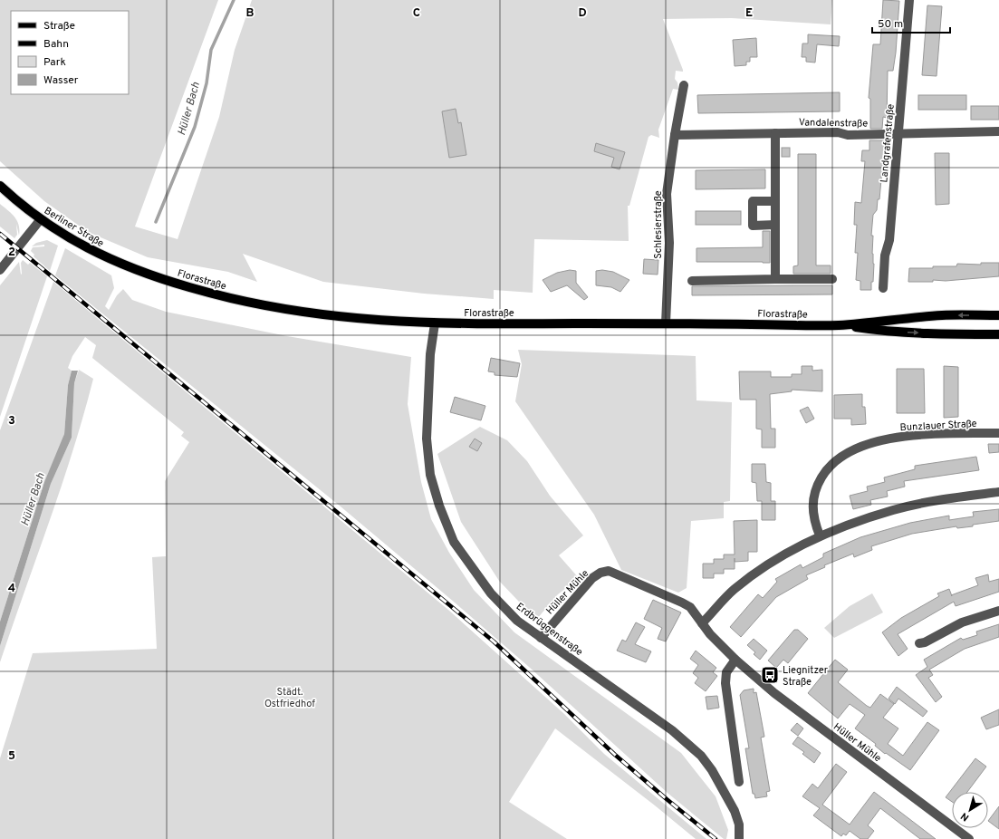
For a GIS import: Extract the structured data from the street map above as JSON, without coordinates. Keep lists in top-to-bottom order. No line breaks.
{"streets":{"main road":["Berliner Straße","Florastraße"],"street":["Vandalenstraße","Landgrafenstraße","Schlesierstraße","Bunzlauer Straße","Hüller Mühle","Erdbrüggenstraße"]},"crossings":[["Vandalenstraße","Landgrafenstraße"],["Vandalenstraße","Schlesierstraße"],["Schlesierstraße","Florastraße"],["Berliner Straße","Florastraße"],["Florastraße","Erdbrüggenstraße"],["Hüller Mühle","Erdbrüggenstraße"]],"water":["Hüller Bach"],"parks":["Städt. Ostfriedhof"],"places":{"bus stop":["Liegnitzer Straße"]},"legend":["Straße","Bahn","Park","Wasser"],"scale_bar":"50 m","north":"bottom left","grid":{"columns":["B","C","D","E"],"rows":["2","3","4","5"]}}
